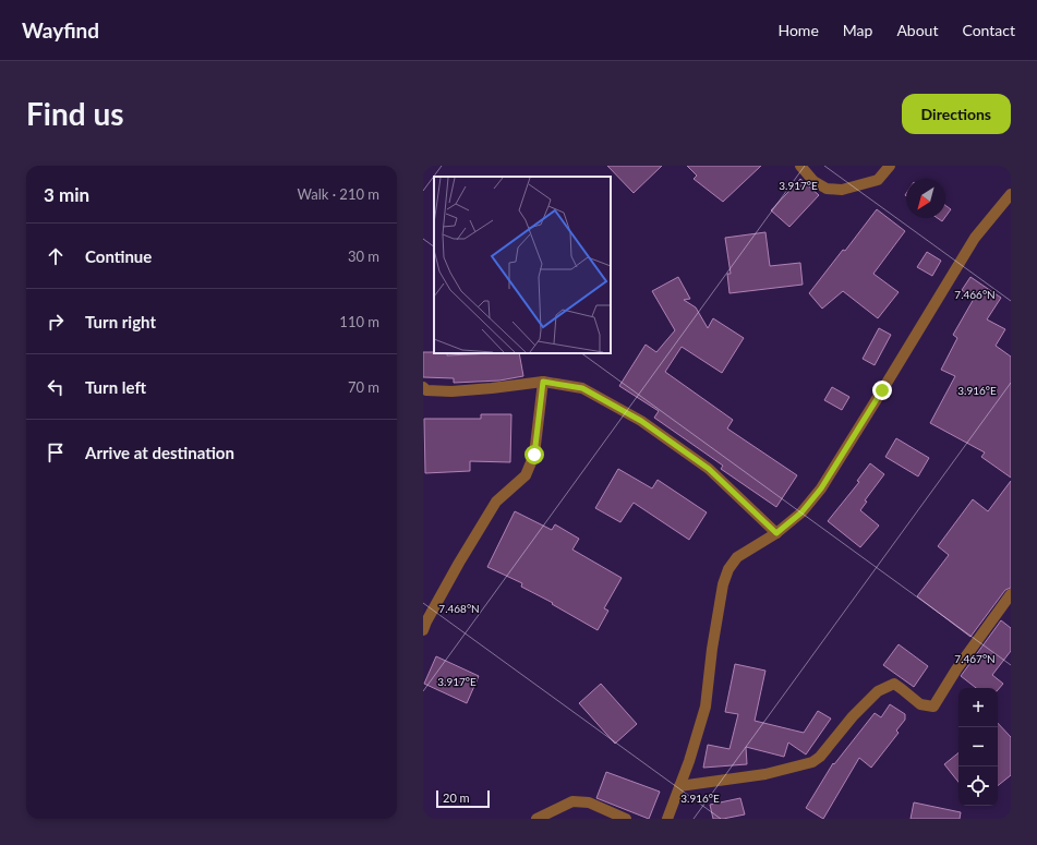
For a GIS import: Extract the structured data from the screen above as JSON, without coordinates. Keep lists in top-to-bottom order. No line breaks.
{"scale_bar":"20 m","north":"bottom left","page":{"header":"Wayfind","nav":["Home","Map","About","Contact"],"buttons":"Directions","title":"Find us","heading":["3 min","Walk · 210 m"],"list":[["Continue","30 m"],["Turn right","110 m"],["Turn left","70 m"],"Arrive at destination"],"map_buttons":["+","−"],"scale":"20 m"},"coordinates":["3.917°E","7.466°N","3.916°E","7.468°N","7.467°N"]}
